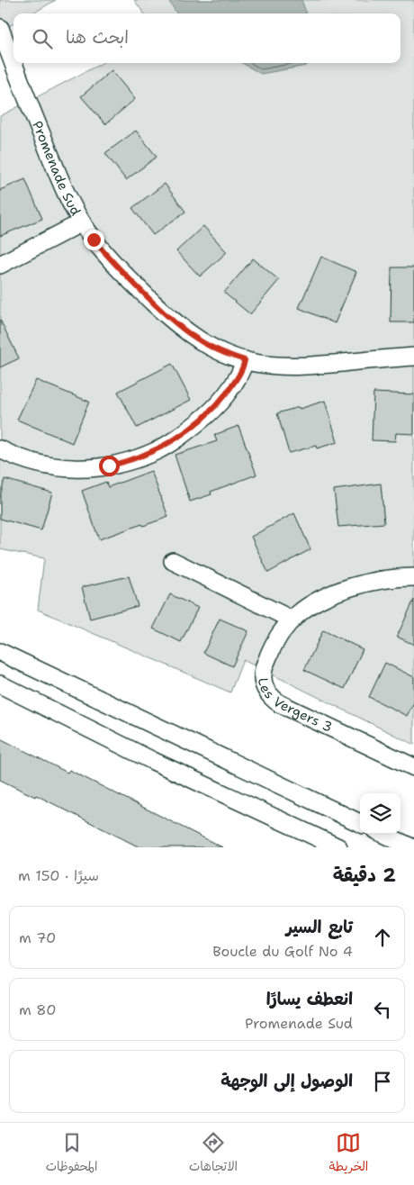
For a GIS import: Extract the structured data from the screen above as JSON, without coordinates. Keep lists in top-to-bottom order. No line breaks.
{"streets":{"street":["Promenade Sud","Les Vergers 3"]},"page":{"search":"ابحث هنا","heading":["2 دقيقة","سيرًا · 150 m"],"list":[["تابع السير","Boucle du Golf No 4","70 m"],["انعطف يسارًا","Promenade Sud","80 m"],"الوصول إلى الوجهة"],"nav":["الخريطة","الاتجاهات","المحفوظات"]}}
